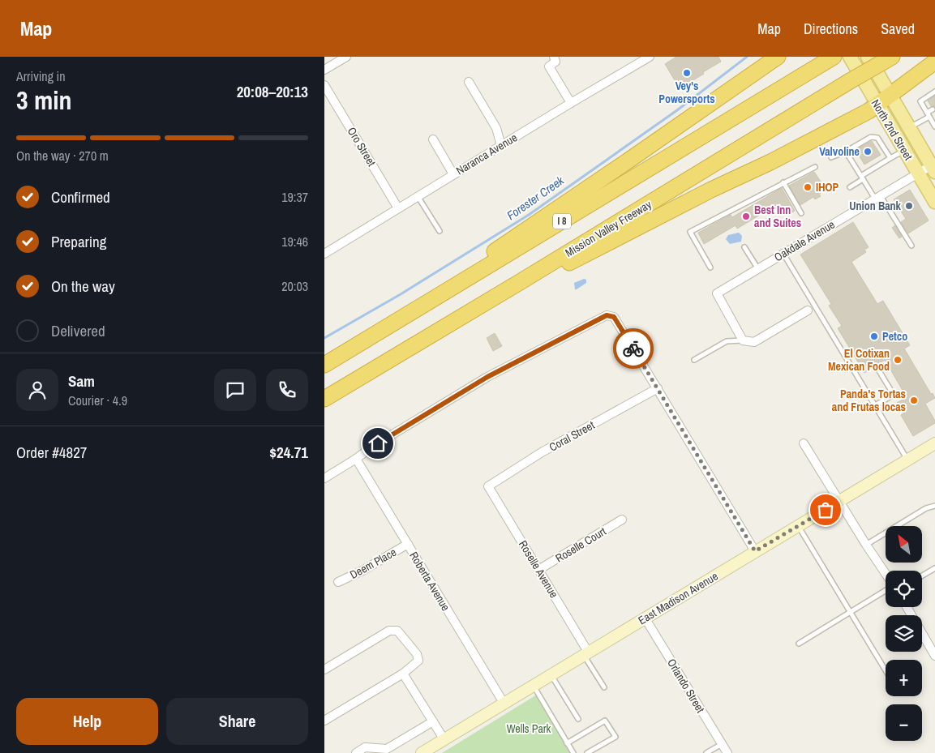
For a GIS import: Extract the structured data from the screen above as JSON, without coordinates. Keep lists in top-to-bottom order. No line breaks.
{"streets":{"highway":["I 8","Mission Valley Freeway"],"main road":["North 2nd Street"],"street":["Oro Street","Naranca Avenue","Oakdale Avenue","Coral Street","Roselle Court","Deem Place","Roselle Avenue","Roberta Avenue","East Madison Avenue","Orlando Street"]},"crossings":[["North 2nd Street","Oakdale Avenue"],["Oro Street","Naranca Avenue"],["Coral Street","Roselle Avenue"],["Roselle Court","Roselle Avenue"],["Deem Place","Roberta Avenue"],["Roselle Avenue","East Madison Avenue"],["Roberta Avenue","East Madison Avenue"],["East Madison Avenue","Orlando Street"]],"water":["Forester Creek"],"parks":["Wells Park"],"places":["Vey's Powersports","Valvoline","IHOP","Union Bank","Best Inn and Suites","Petco","El Cotixan Mexican Food","Panda's Tortas and Frutas locas"],"north":"top left","page":{"header":"Map","nav":["Map","Directions","Saved"],"heading":["3 min","Arriving in","20:08–20:13"],"panel":["Sam","Courier · 4.9","Order #4827","$24.71"],"bar":"On the way · 270 m","list":[["Confirmed","19:37"],["Preparing","19:46"],["On the way","20:03"],"Delivered"],"map_buttons":["+","−"],"buttons":["Help","Share"]}}
